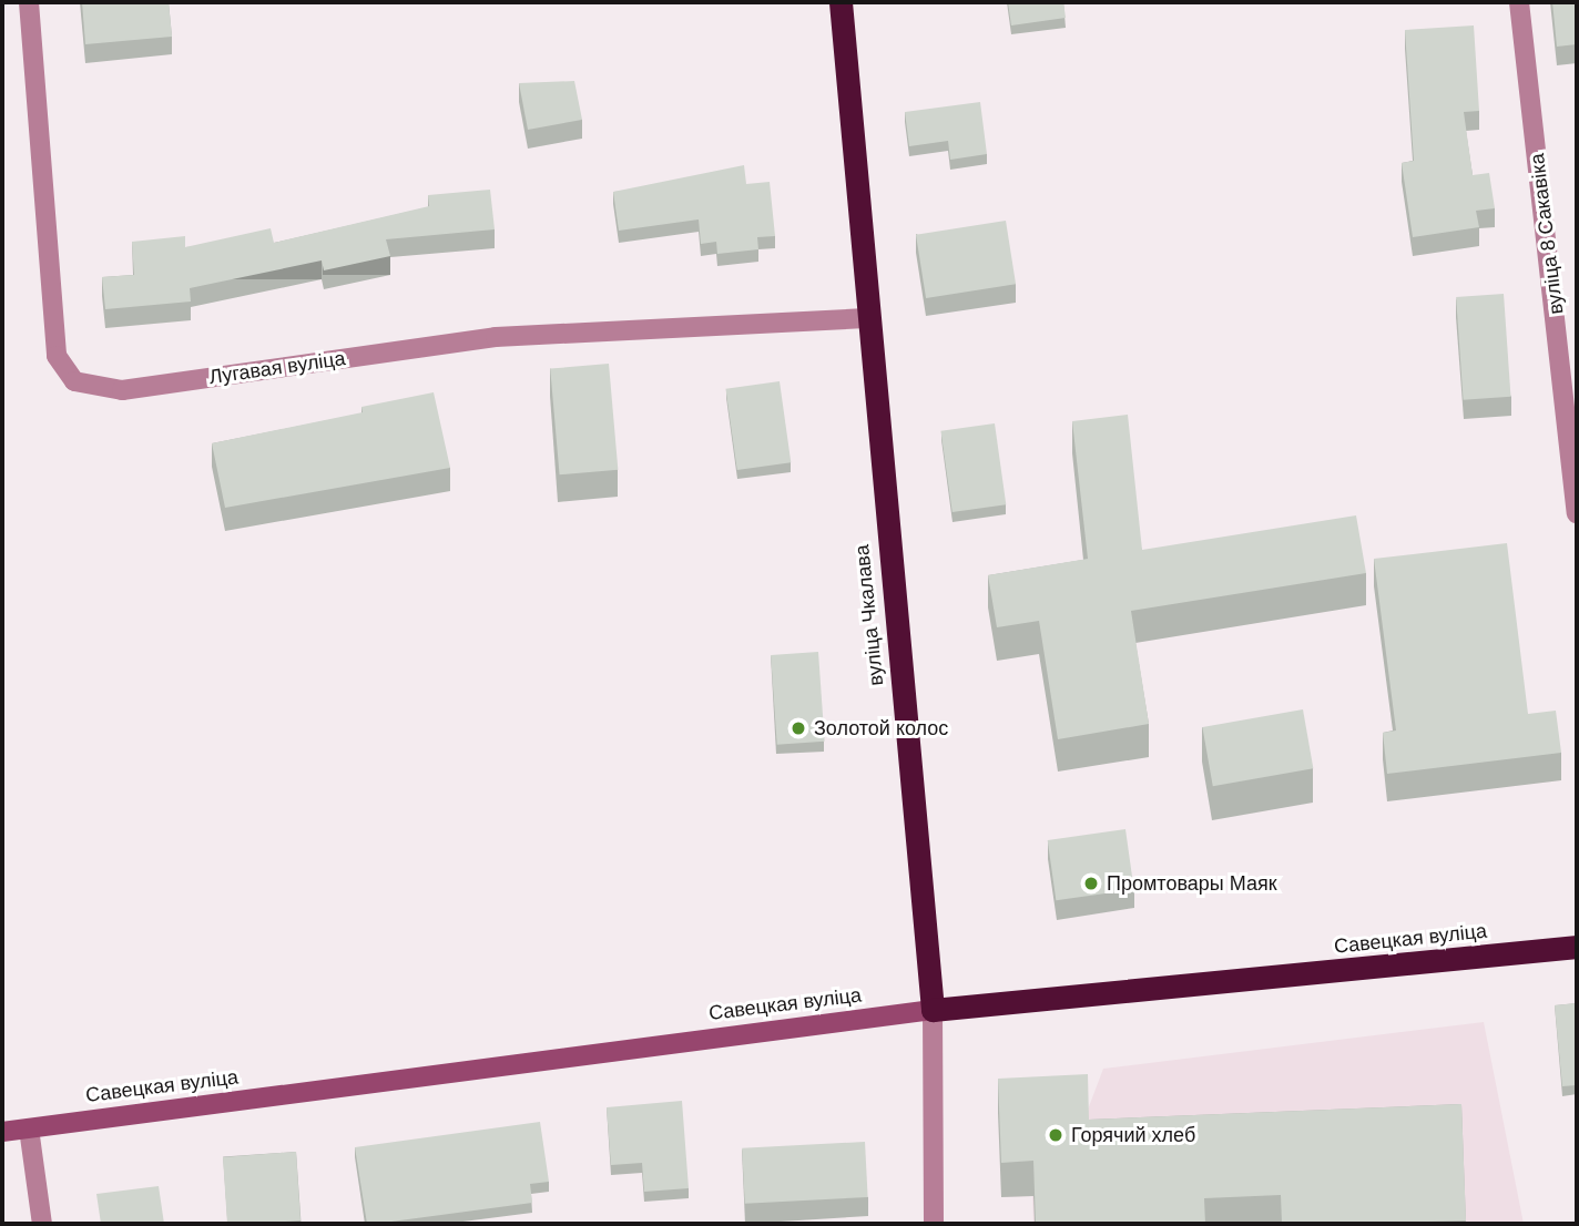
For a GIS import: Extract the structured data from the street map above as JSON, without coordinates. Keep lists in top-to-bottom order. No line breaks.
{"streets":{"highway":["вуліца Чкалава","Савецкая вуліца"],"street":["вуліца 8 Сакавіка","Лугавая вуліца"]},"crossings":[["Лугавая вуліца","вуліца Чкалава"],["вуліца Чкалава","Савецкая вуліца"]],"places":["Золотой колос","Промтовары Маяк","Горячий хлеб"]}
